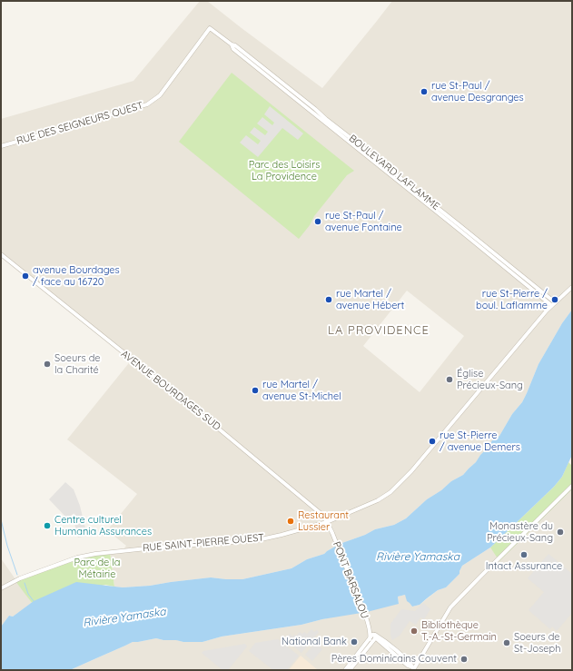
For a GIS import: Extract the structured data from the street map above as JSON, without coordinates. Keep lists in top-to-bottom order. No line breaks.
{"streets":{"street":["RUE DES SEIGNEURS OUEST","BOULEVARD LAFLAMME","AVENUE BOURDAGES SUD","RUE SAINT-PIERRE OUEST","PONT BARSALOU"]},"crossings":[["RUE DES SEIGNEURS OUEST","BOULEVARD LAFLAMME"],["BOULEVARD LAFLAMME","RUE SAINT-PIERRE OUEST"],["AVENUE BOURDAGES SUD","RUE SAINT-PIERRE OUEST"],["AVENUE BOURDAGES SUD","PONT BARSALOU"]],"districts":["LA PROVIDENCE"],"water":["Rivière Yamaska"],"parks":["Parc des Loisirs La Providence","Parc de la Métairie"],"places":["rue St-Paul / avenue Desgranges","rue St-Paul / avenue Fontaine","avenue Bourdages / face au 16720","rue Martel / avenue Hébert","rue St-Pierre / boul. Laflamme","Soeurs de la Charité","Église Précieux-Sang","rue Martel / avenue St-Michel","rue St-Pierre / avenue Demers","Restaurant Lussier","Centre culturel Humania Assurances","Monastère du Précieux-Sang","Intact Assurance","Bibliothèque T.-A.-St-Germain","National Bank","Soeurs de St-Joseph","Pères Dominicains Couvent"]}
